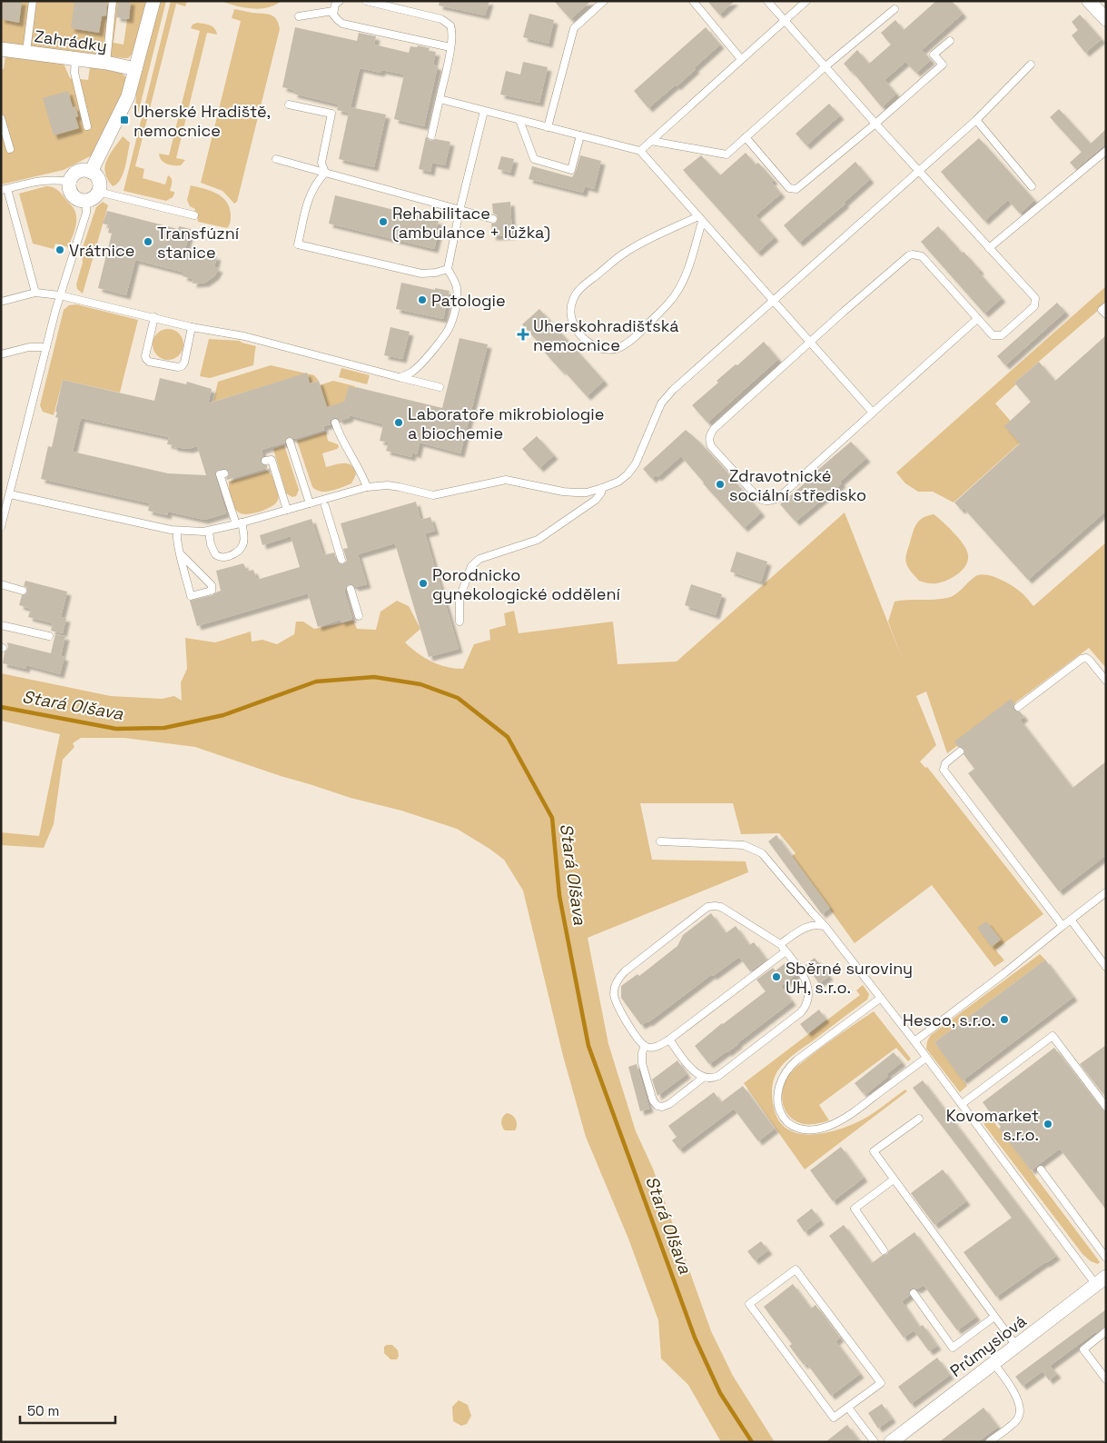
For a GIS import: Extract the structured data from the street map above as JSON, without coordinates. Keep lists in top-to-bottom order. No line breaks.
{"streets":{"street":["Zahrádky","Průmyslová"]},"water":["Stará Olšava"],"places":{"transit":["Uherské Hradiště, nemocnice"],"other":["Rehabilitace (ambulance + lůžka)","Transfúzní stanice","Vrátnice","Patologie","Laboratoře mikrobiologie a biochemie","Zdravotnické sociální středisko","Porodnicko gynekologické oddělení","Sběrné suroviny UH, s.r.o.","Hesco, s.r.o.","Kovomarket s.r.o."],"health":["Uherskohradišťská nemocnice"]},"scale_bar":"50 m"}
